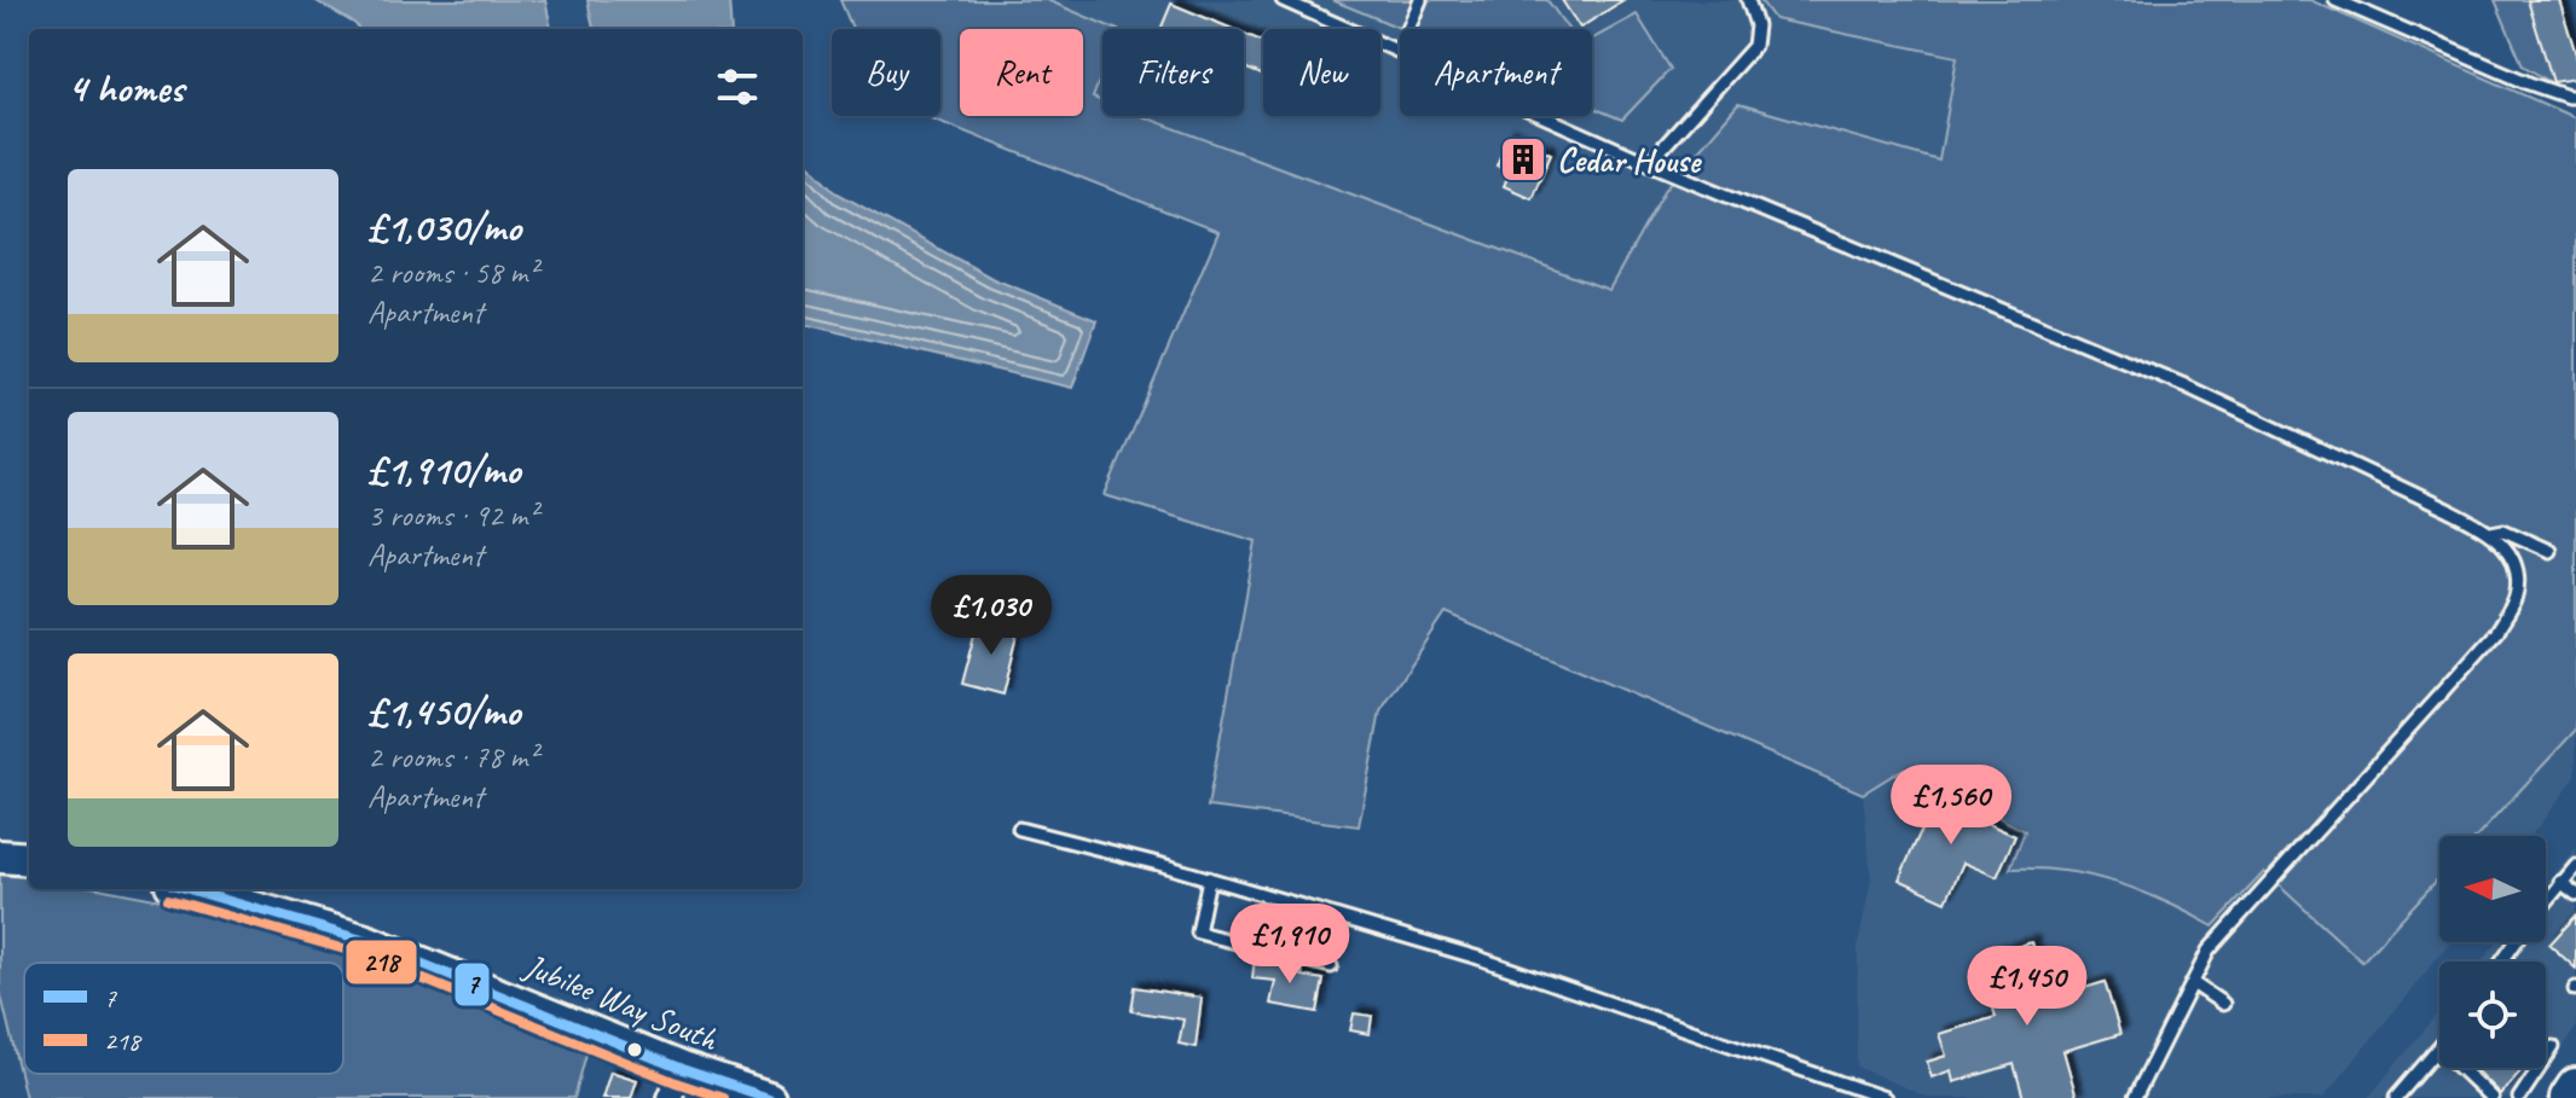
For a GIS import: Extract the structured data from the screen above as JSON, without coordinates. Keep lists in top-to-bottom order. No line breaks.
{"streets":{"street":["Jubilee Way South"]},"places":{"building":["Cedar House"]},"lines":["transit line 7","transit line 218"],"legend":["7","218"],"north":"left","page":{"chip":["Buy","Rent","Filters","New","Apartment"],"heading":"4 homes","list":[{"name":"£1,030/mo","note":"2 rooms · 58 m² · Apartment"},{"name":"£1,910/mo","note":"3 rooms · 92 m² · Apartment"},{"name":"£1,450/mo","note":"2 rooms · 78 m² · Apartment"}],"price":["£1,030","£1,560","£1,910","£1,450"]}}
